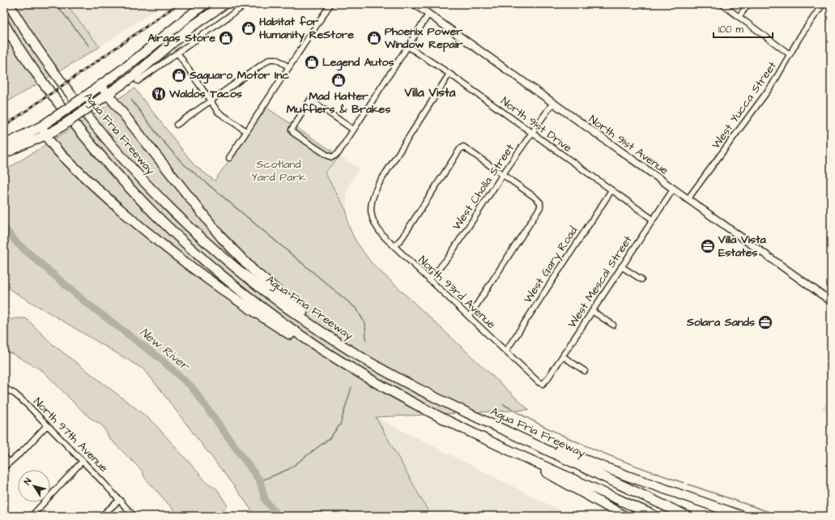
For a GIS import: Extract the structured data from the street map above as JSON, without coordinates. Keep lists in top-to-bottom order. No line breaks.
{"streets":{"highway":["Agua Fria Freeway"],"main road":["North 91st Avenue"],"street":["West Yucca Street","North 91st Drive","West Cholla Street","West Gary Road","West Mescal Street","North 93rd Avenue","North 97th Avenue"]},"crossings":[["West Yucca Street","North 91st Avenue"],["North 91st Drive","West Cholla Street"],["North 91st Drive","West Gary Road"],["North 91st Drive","West Mescal Street"],["North 91st Drive","North 93rd Avenue"],["North 91st Avenue","West Cholla Street"],["North 91st Avenue","West Mescal Street"],["West Cholla Street","North 93rd Avenue"],["West Gary Road","North 93rd Avenue"],["West Mescal Street","North 93rd Avenue"]],"districts":["Villa Vista"],"water":["New River"],"parks":["Scotland Yard Park"],"places":{"shop":["Habitat for Humanity ReStore","Airgas Store","Phoenix Power Window Repair","Legend Autos","Saguaro Motor Inc","Mad Hatter Mufflers & Brakes"],"restaurant":["Waldos Tacos"],"office":["Villa Vista Estates","Solara Sands"]},"scale_bar":"100 m","north":"top left"}
